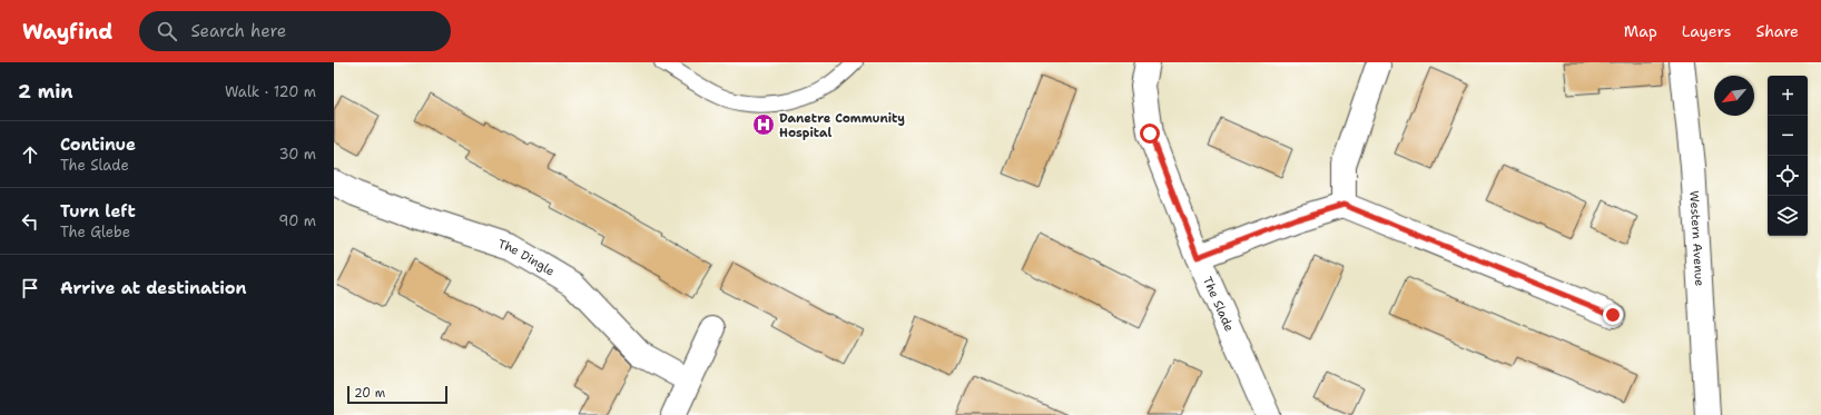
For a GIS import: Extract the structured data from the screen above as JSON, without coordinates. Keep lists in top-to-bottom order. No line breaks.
{"streets":{"street":["Western Avenue","The Dingle","The Slade"]},"places":{"hospital":["Danetre Community Hospital"]},"scale_bar":"20 m","north":"bottom left","page":{"header":"Wayfind","search":"Search here","nav":["Map","Layers","Share"],"heading":["2 min","Walk · 120 m"],"map_buttons":["+","−"],"list":[["Continue","The Slade","30 m"],["Turn left","The Glebe","90 m"],"Arrive at destination"],"scale":"20 m"}}
